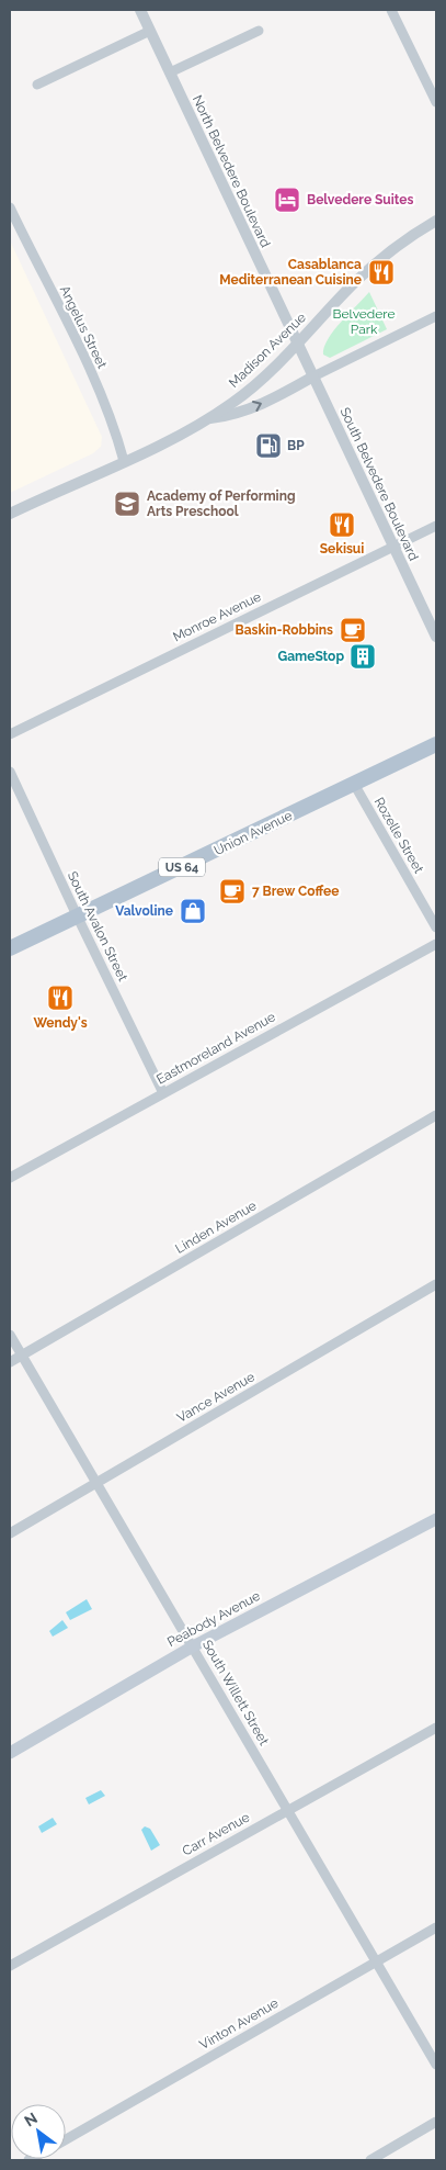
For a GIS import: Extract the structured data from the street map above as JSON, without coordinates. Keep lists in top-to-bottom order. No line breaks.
{"streets":{"main road":["Union Avenue","US 64","Peabody Avenue"],"street":["North Belvedere Boulevard","Angelus Street","Madison Avenue","South Belvedere Boulevard","Monroe Avenue","Rozelle Street","South Avalon Street","Eastmoreland Avenue","Linden Avenue","Vance Avenue","South Willett Street","Carr Avenue","Vinton Avenue"]},"crossings":[["North Belvedere Boulevard","Madison Avenue"],["North Belvedere Boulevard","South Belvedere Boulevard"],["Angelus Street","Madison Avenue"],["Madison Avenue","South Belvedere Boulevard"],["South Belvedere Boulevard","Monroe Avenue"],["Union Avenue","Rozelle Street"],["Union Avenue","South Avalon Street"],["South Avalon Street","Eastmoreland Avenue"],["Linden Avenue","South Willett Street"],["Vance Avenue","South Willett Street"],["Peabody Avenue","South Willett Street"],["South Willett Street","Carr Avenue"],["South Willett Street","Vinton Avenue"]],"parks":["Belvedere Park"],"places":{"hotel":["Belvedere Suites"],"restaurant":["Casablanca Mediterranean Cuisine","Sekisui","Wendy's"],"fuel station":["BP"],"school or university":["Academy of Performing Arts Preschool"],"cafe":["Baskin-Robbins","7 Brew Coffee"],"building":["GameStop"],"shop":["Valvoline"]},"north":"top left"}
